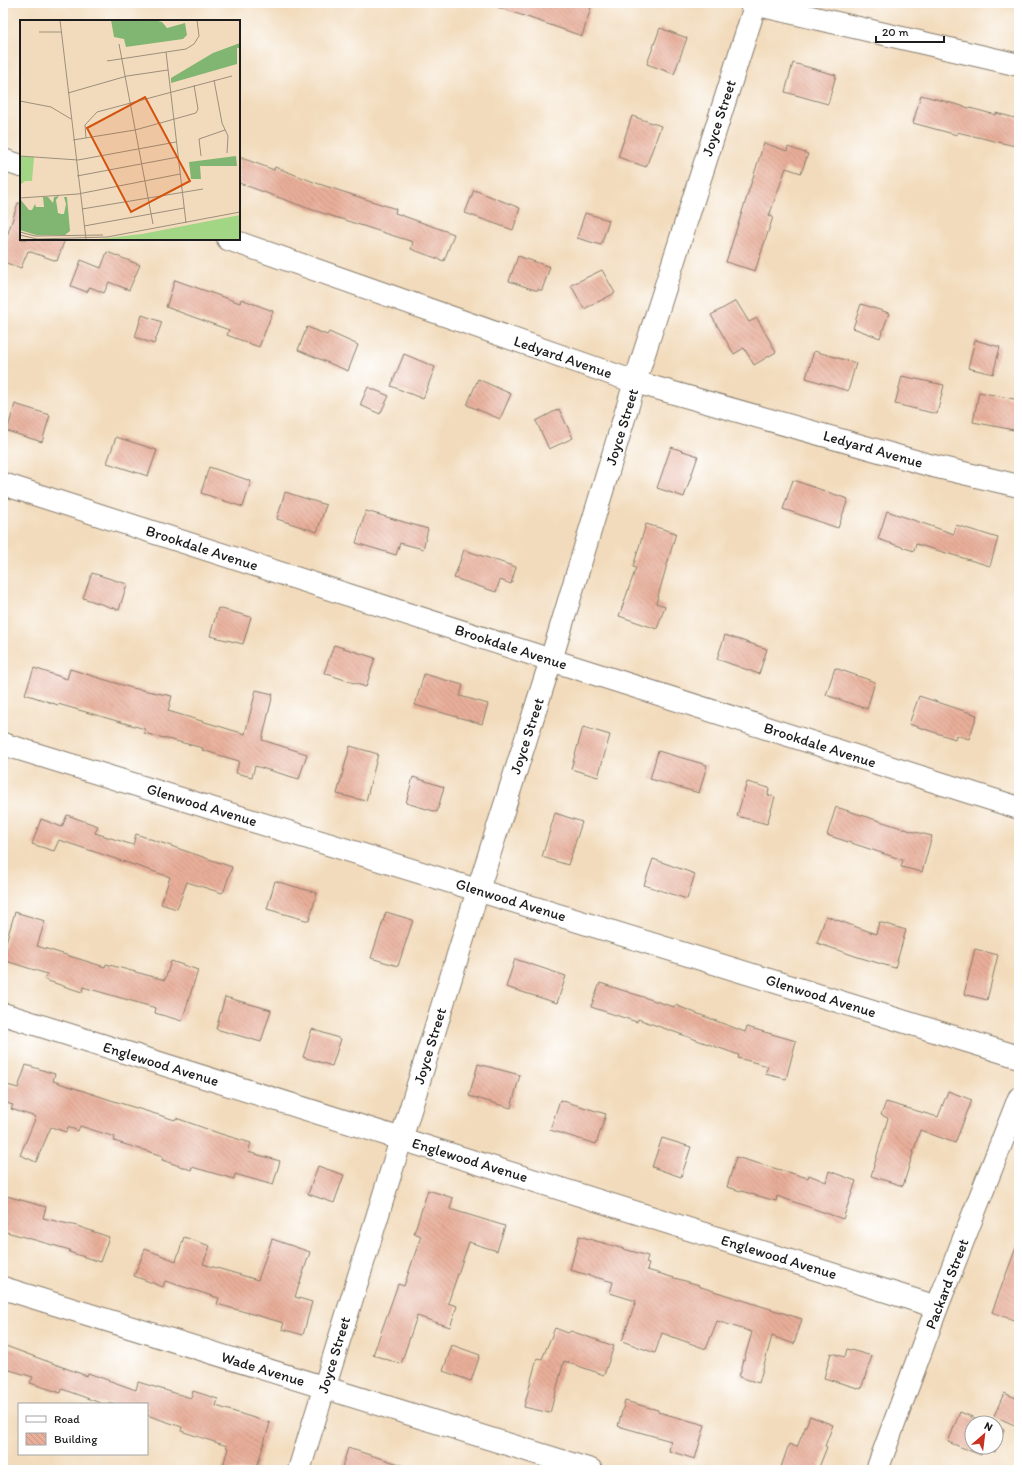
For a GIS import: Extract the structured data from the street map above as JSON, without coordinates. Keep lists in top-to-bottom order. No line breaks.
{"streets":{"street":["Joyce Street","Ledyard Avenue","Brookdale Avenue","Glenwood Avenue","Englewood Avenue","Packard Street","Wade Avenue"]},"crossings":[["Joyce Street","Ledyard Avenue"],["Joyce Street","Brookdale Avenue"],["Joyce Street","Glenwood Avenue"],["Joyce Street","Englewood Avenue"],["Joyce Street","Wade Avenue"],["Englewood Avenue","Packard Street"]],"legend":["Road","Building"],"scale_bar":"20 m","north":"top right"}
